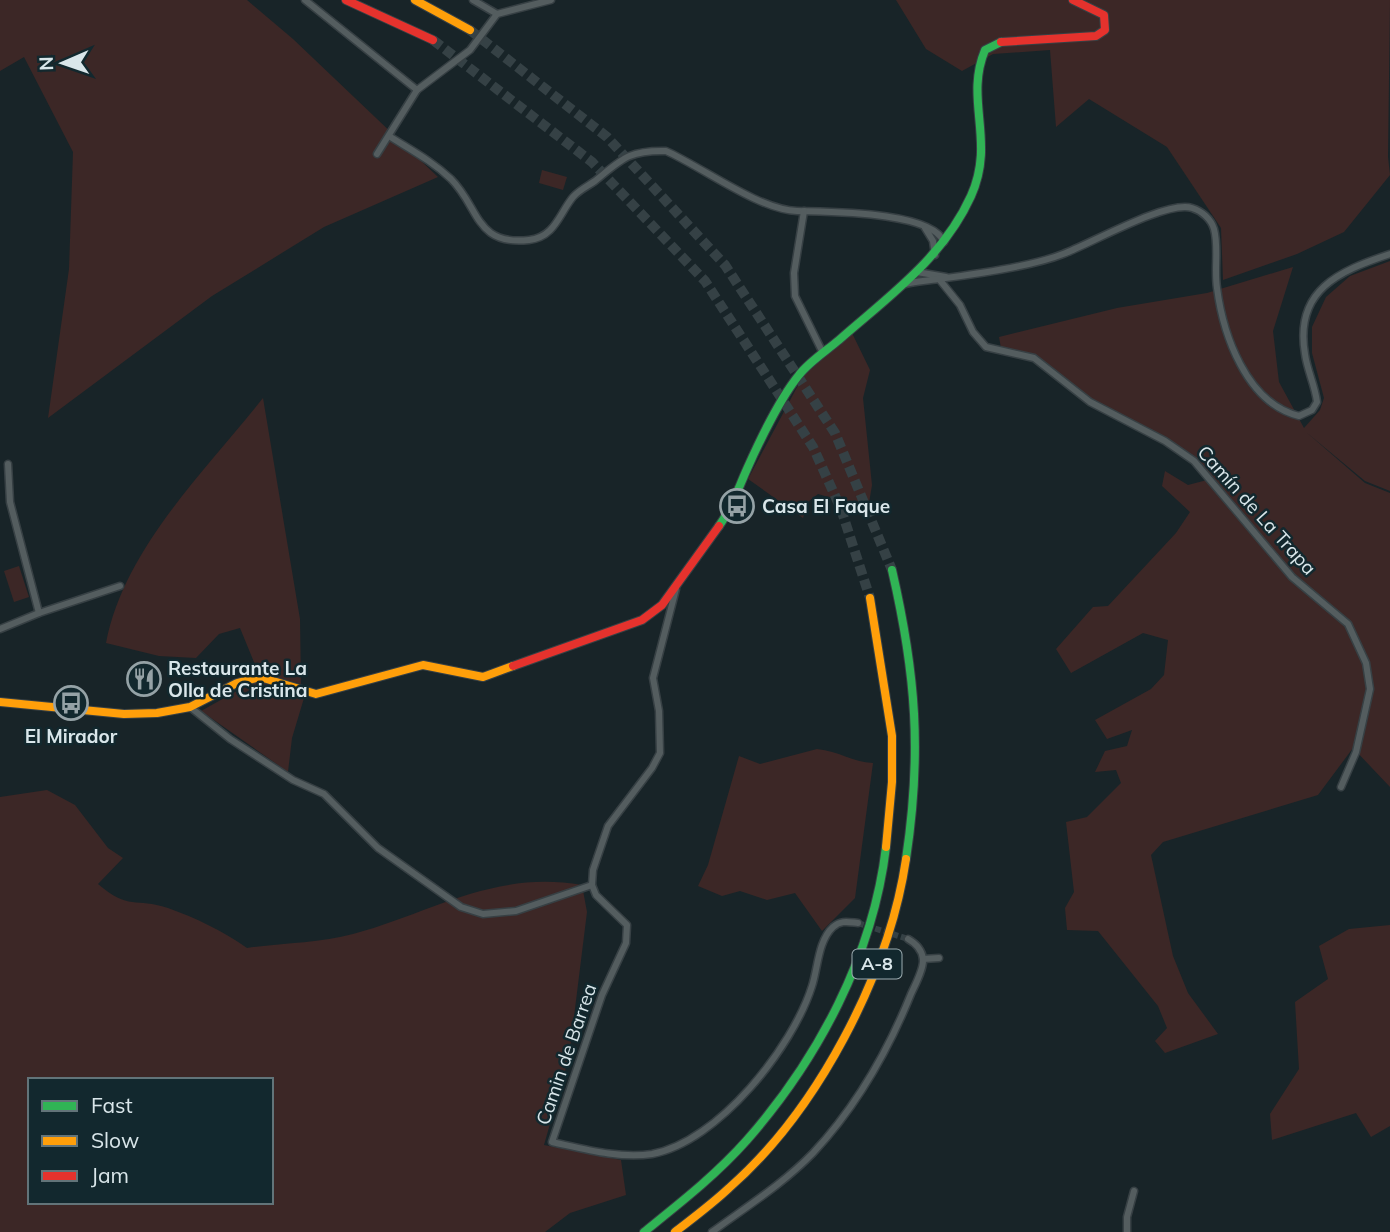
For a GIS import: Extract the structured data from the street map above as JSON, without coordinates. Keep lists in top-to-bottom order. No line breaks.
{"streets":{"main road":["A-8"],"street":["Camín de La Trapa","Camin de Barrea"]},"places":{"bus stop":["Casa El Faque","El Mirador"],"restaurant":["Restaurante La Olla de Cristina"]},"legend":["Fast","Slow","Jam"],"north":"left"}
